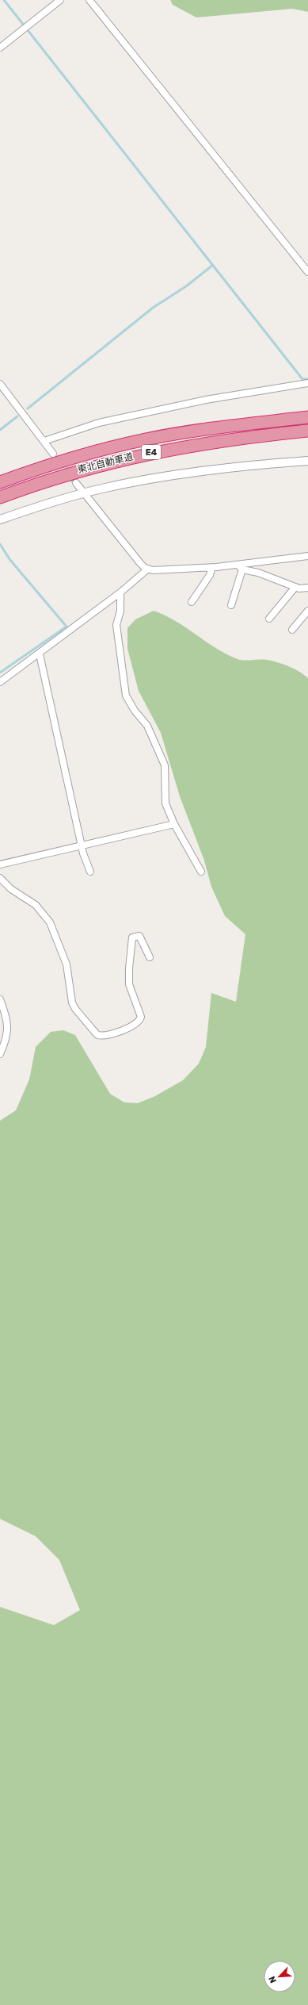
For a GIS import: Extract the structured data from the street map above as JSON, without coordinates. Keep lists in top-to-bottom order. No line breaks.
{"streets":{"highway":["E4","東北自動車道"]},"north":"bottom left"}
